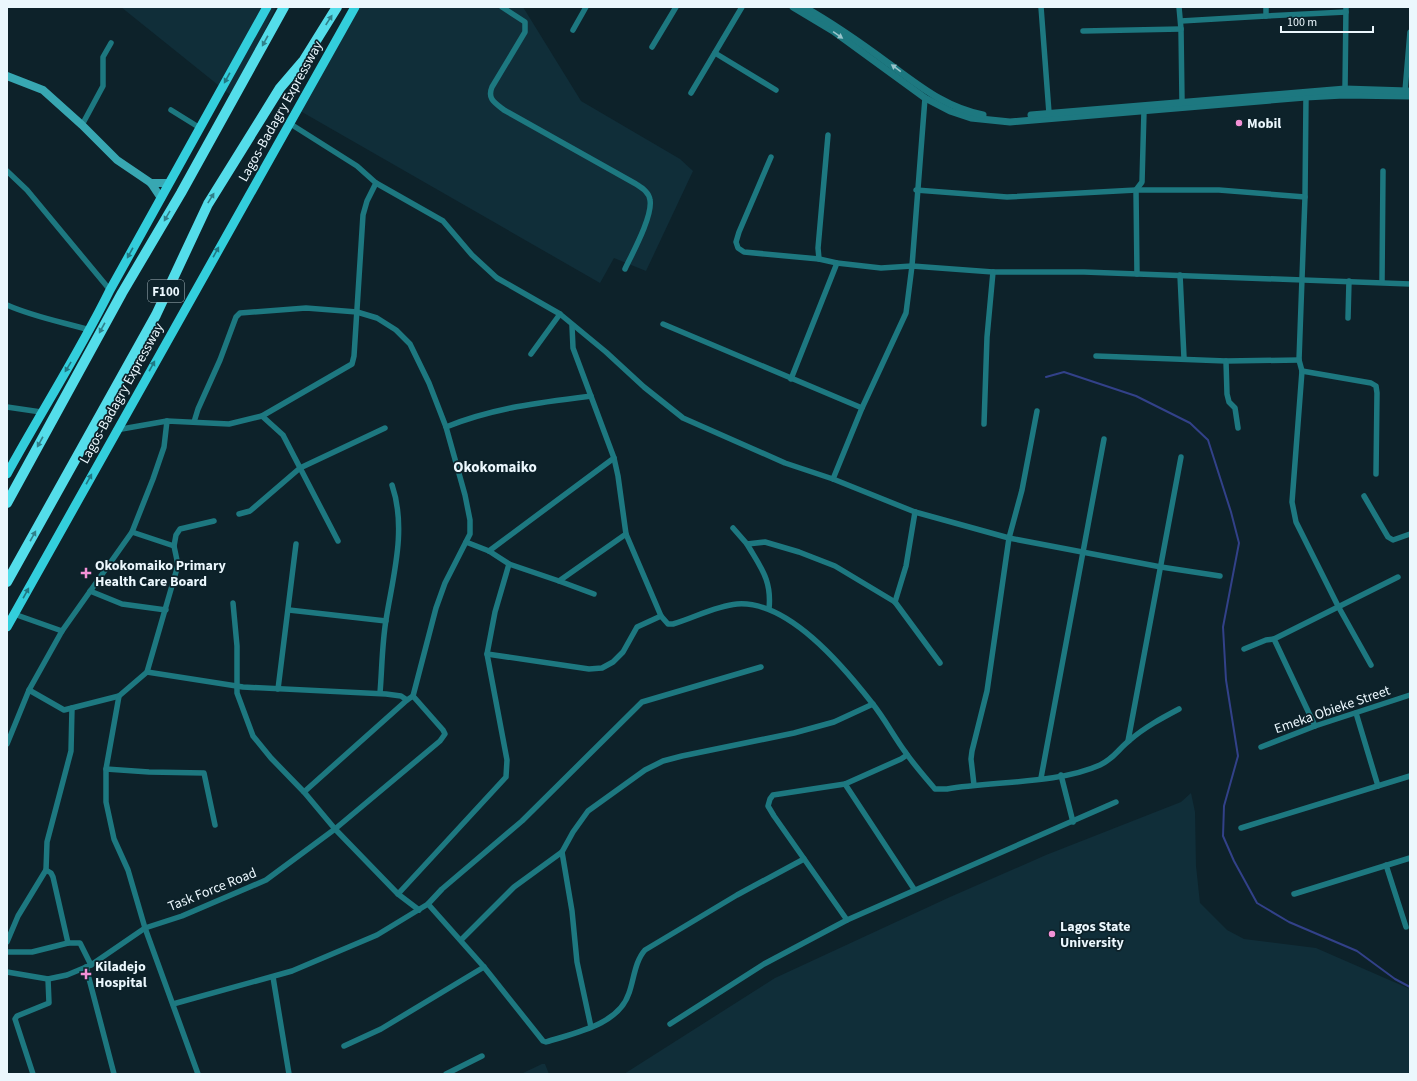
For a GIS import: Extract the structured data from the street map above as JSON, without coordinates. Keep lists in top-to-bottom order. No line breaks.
{"streets":{"highway":["Lagos-Badagry Expressway","F100"],"street":["Emeka Obieke Street","Task Force Road"]},"districts":["Okokomaiko"],"places":{"other":["Mobil","Lagos State University"],"health":["Okokomaiko Primary Health Care Board","Kiladejo Hospital"]},"scale_bar":"100 m"}
